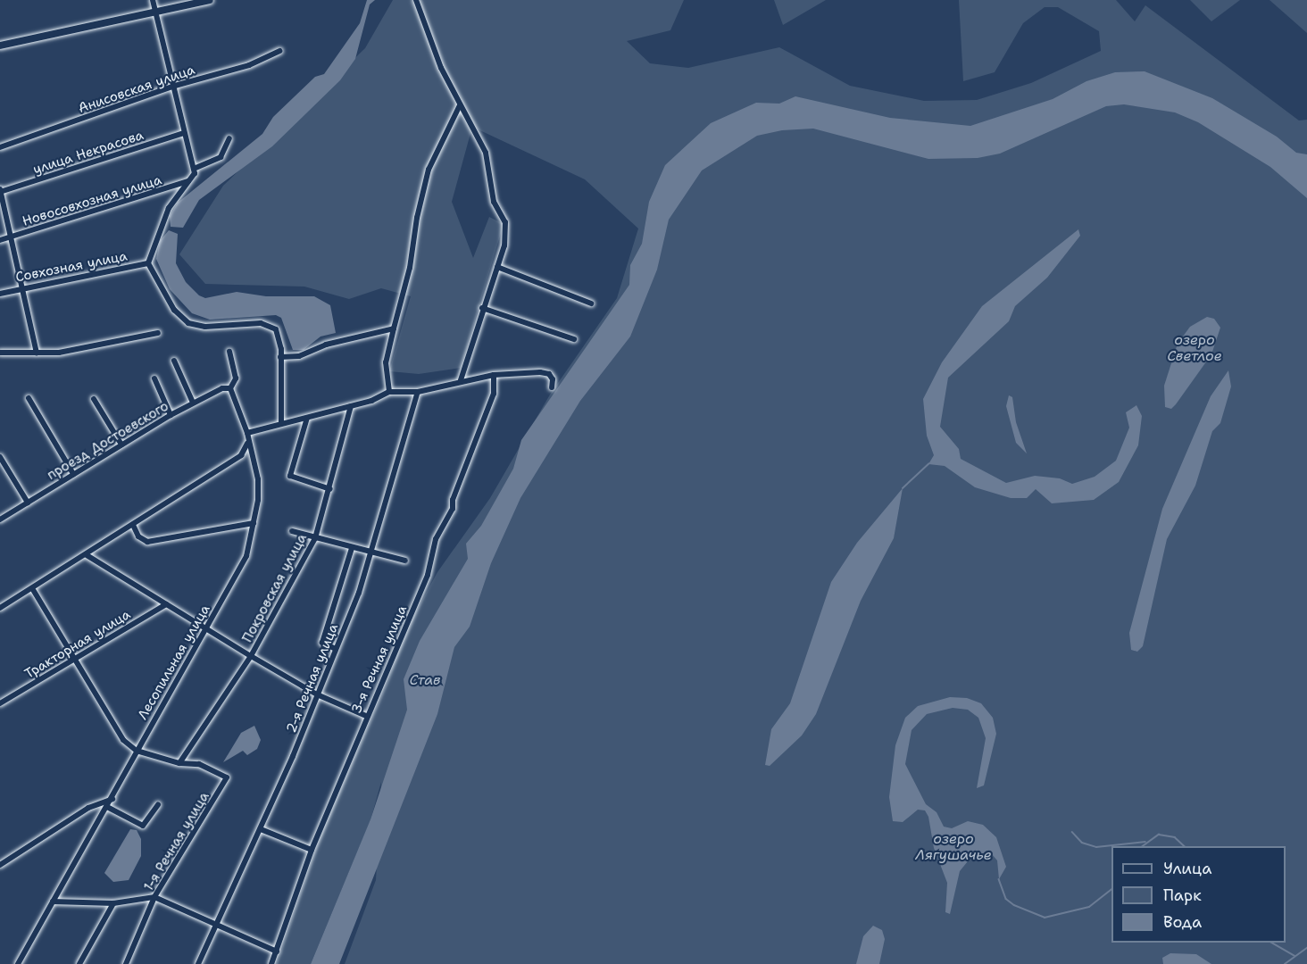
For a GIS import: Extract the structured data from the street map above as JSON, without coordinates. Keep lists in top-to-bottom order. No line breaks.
{"streets":{"street":["Анисовская улица","улица Некрасова","Новосовхозная улица","Совхозная улица","проезд Достоевского","Покровская улица","Тракторная улица","3-я Речная улица","Лесопильная улица","2-я Речная улица","1-я Речная улица"]},"crossings":[["проезд Достоевского","Лесопильная улица"],["Покровская улица","1-я Речная улица"]],"water":["озеро Светлое","Став","озеро Лягушачье"],"legend":["Улица","Парк","Вода"]}
